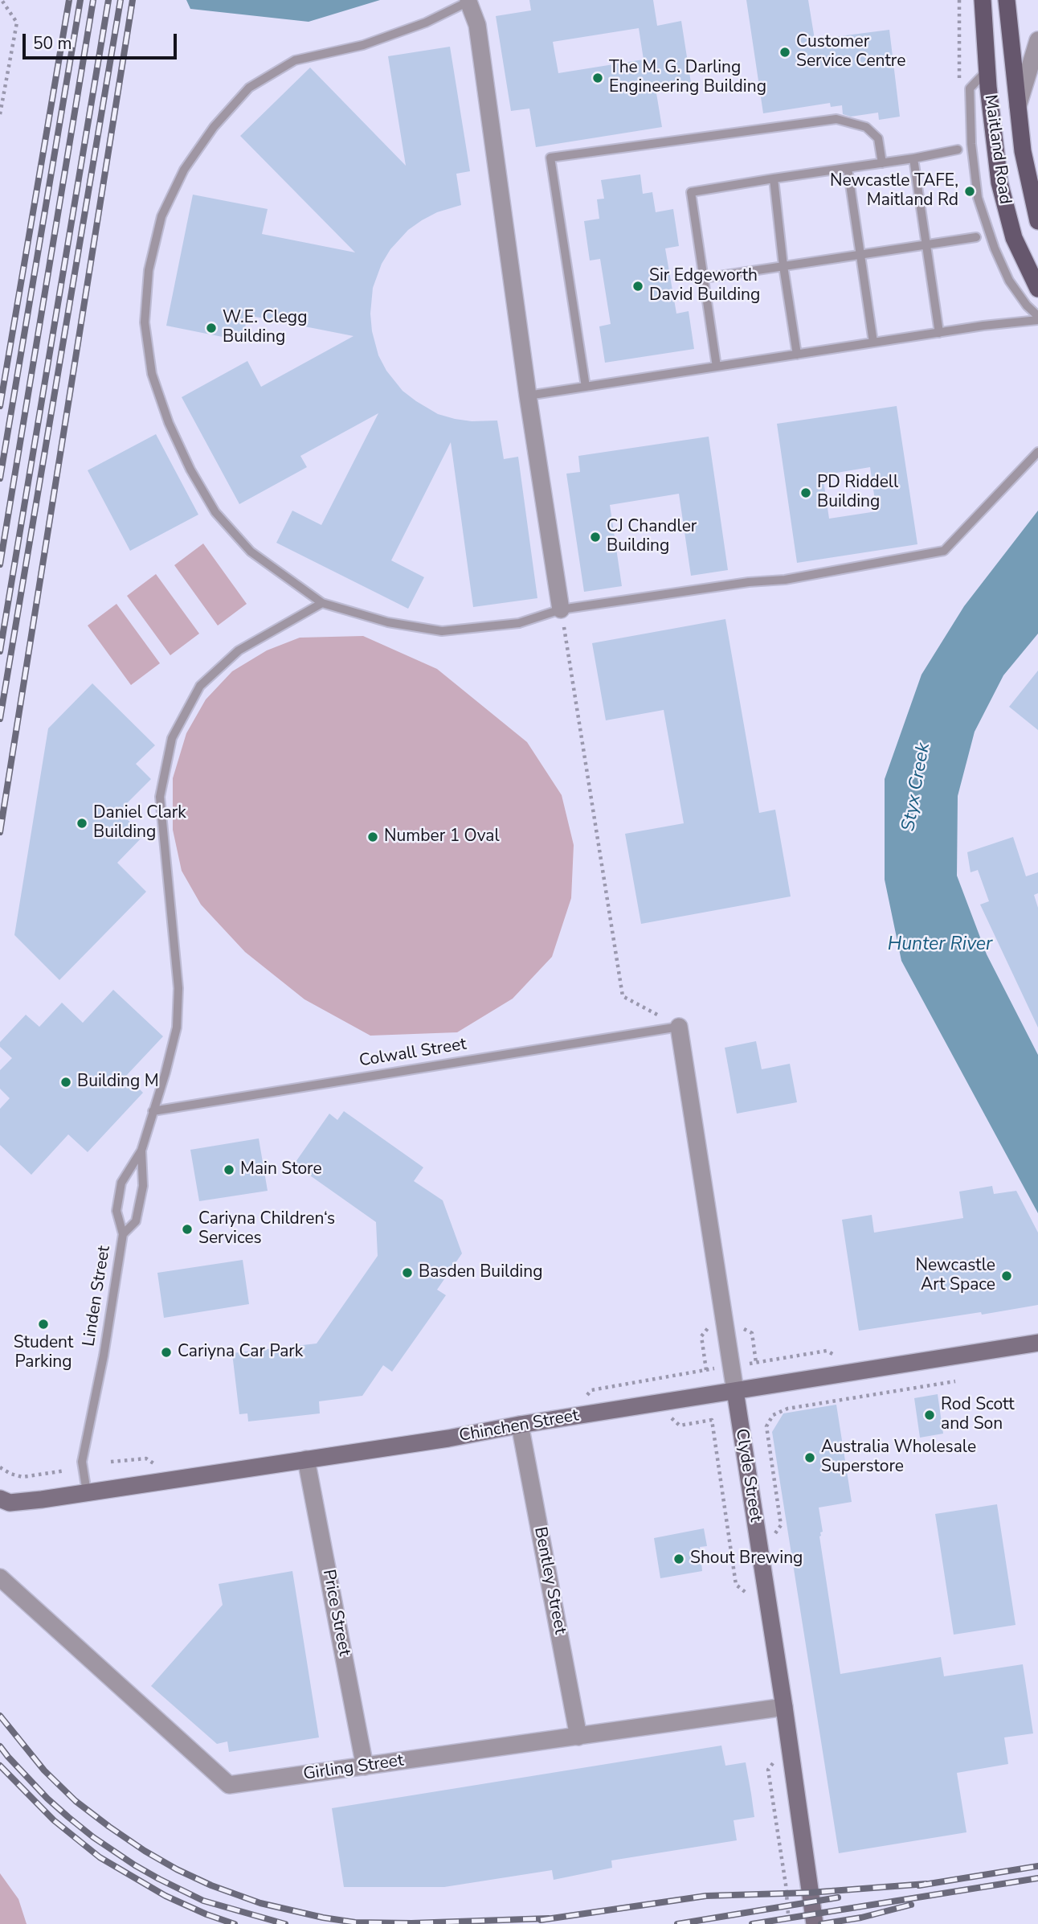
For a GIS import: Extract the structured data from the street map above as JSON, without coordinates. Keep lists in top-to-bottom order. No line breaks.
{"streets":{"main road":["Maitland Road"],"street":["Chinchen Street","Clyde Street","Bentley Street","Price Street","Girling Street"],"lane":["Colwall Street","Linden Street"]},"crossings":[["Colwall Street","Linden Street"],["Colwall Street","Clyde Street"],["Linden Street","Chinchen Street"],["Chinchen Street","Clyde Street"],["Chinchen Street","Bentley Street"],["Chinchen Street","Price Street"],["Clyde Street","Girling Street"],["Bentley Street","Girling Street"],["Price Street","Girling Street"]],"water":["Styx Creek","Hunter River"],"places":["Customer Service Centre","The M. G. Darling Engineering Building","Newcastle TAFE, Maitland Rd","Sir Edgeworth David Building","W.E. Clegg Building","PD Riddell Building","CJ Chandler Building","Daniel Clark Building","Number 1 Oval","Building M","Main Store","Cariyna Children‘s Services","Basden Building","Newcastle Art Space","Student Parking","Cariyna Car Park","Rod Scott and Son","Australia Wholesale Superstore","Shout Brewing"],"scale_bar":"50 m"}
